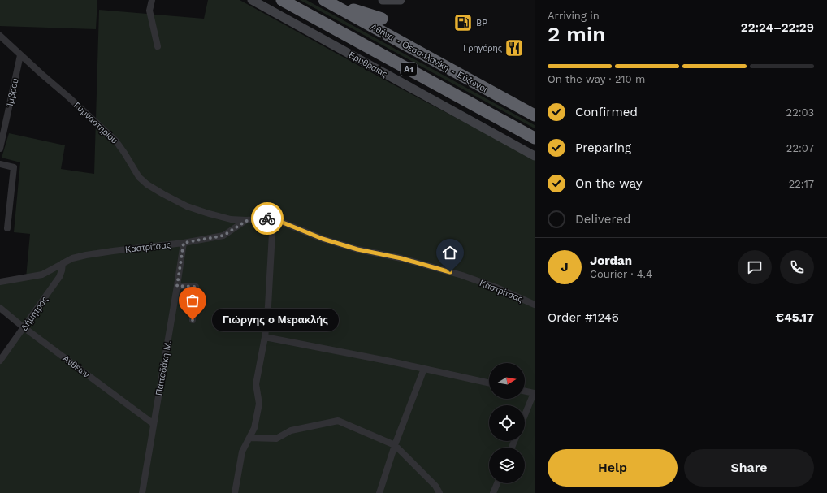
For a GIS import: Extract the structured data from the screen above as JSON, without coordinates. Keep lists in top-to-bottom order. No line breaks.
{"streets":{"highway":["Αθήνα - Θεσσαλονίκη - Εύζωνοι","Α1"],"main road":["Ερυθραίας"],"street":["Ίμβρου","Γυμναστηρίου","Καστρίτσας","Δήμητρος","Ανθέων","Παπαδάκη Μ."]},"crossings":[["Ίμβρου","Γυμναστηρίου"],["Γυμναστηρίου","Καστρίτσας"],["Καστρίτσας","Δήμητρος"],["Καστρίτσας","Παπαδάκη Μ."],["Δήμητρος","Ανθέων"],["Ανθέων","Παπαδάκη Μ."]],"places":{"fuel station":["BP"],"restaurant":["Γρηγόρης"],"other":["Γιώργης ο Μερακλής"]},"north":"right","page":{"heading":["2 min","Arriving in","22:24–22:29"],"panel":["Jordan","Courier · 4.4","Order #1246","€45.17"],"bar":"On the way · 210 m","list":[["Confirmed","22:03"],["Preparing","22:07"],["On the way","22:17"],"Delivered"],"round":"J","bubble":"Γιώργης ο Μερακλής","buttons":["Help","Share"]}}
